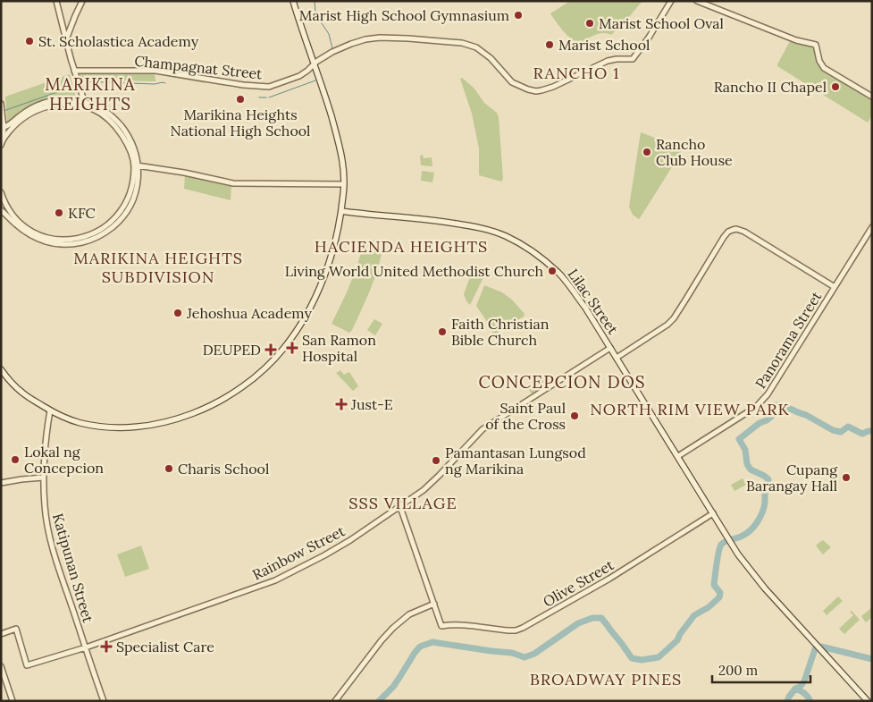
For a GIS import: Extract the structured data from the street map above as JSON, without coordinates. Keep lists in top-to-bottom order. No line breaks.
{"streets":{"main road":["Lilac Street"],"street":["Champagnat Street","Panorama Street","Rainbow Street","Katipunan Street","Olive Street"]},"crossings":[["Lilac Street","Panorama Street"],["Lilac Street","Rainbow Street"],["Lilac Street","Olive Street"],["Rainbow Street","Katipunan Street"]],"districts":["RANCHO 1","MARIKINA HEIGHTS","HACIENDA HEIGHTS","MARIKINA HEIGHTS SUBDIVISION","CONCEPCION DOS","NORTH RIM VIEW PARK","SSS VILLAGE","BROADWAY PINES"],"places":{"other":["Marist High School Gymnasium","Marist School Oval","St. Scholastica Academy","Marist School","Rancho II Chapel","Marikina Heights National High School","Rancho Club House","KFC","Living World United Methodist Church","Jehoshua Academy","Faith Christian Bible Church","Saint Paul of the Cross","Lokal ng Concepcion","Pamantasan Lungsod ng Marikina","Charis School","Cupang Barangay Hall"],"health":["San Ramon Hospital","DEUPED","Just-E","Specialist Care"]},"scale_bar":"200 m"}
